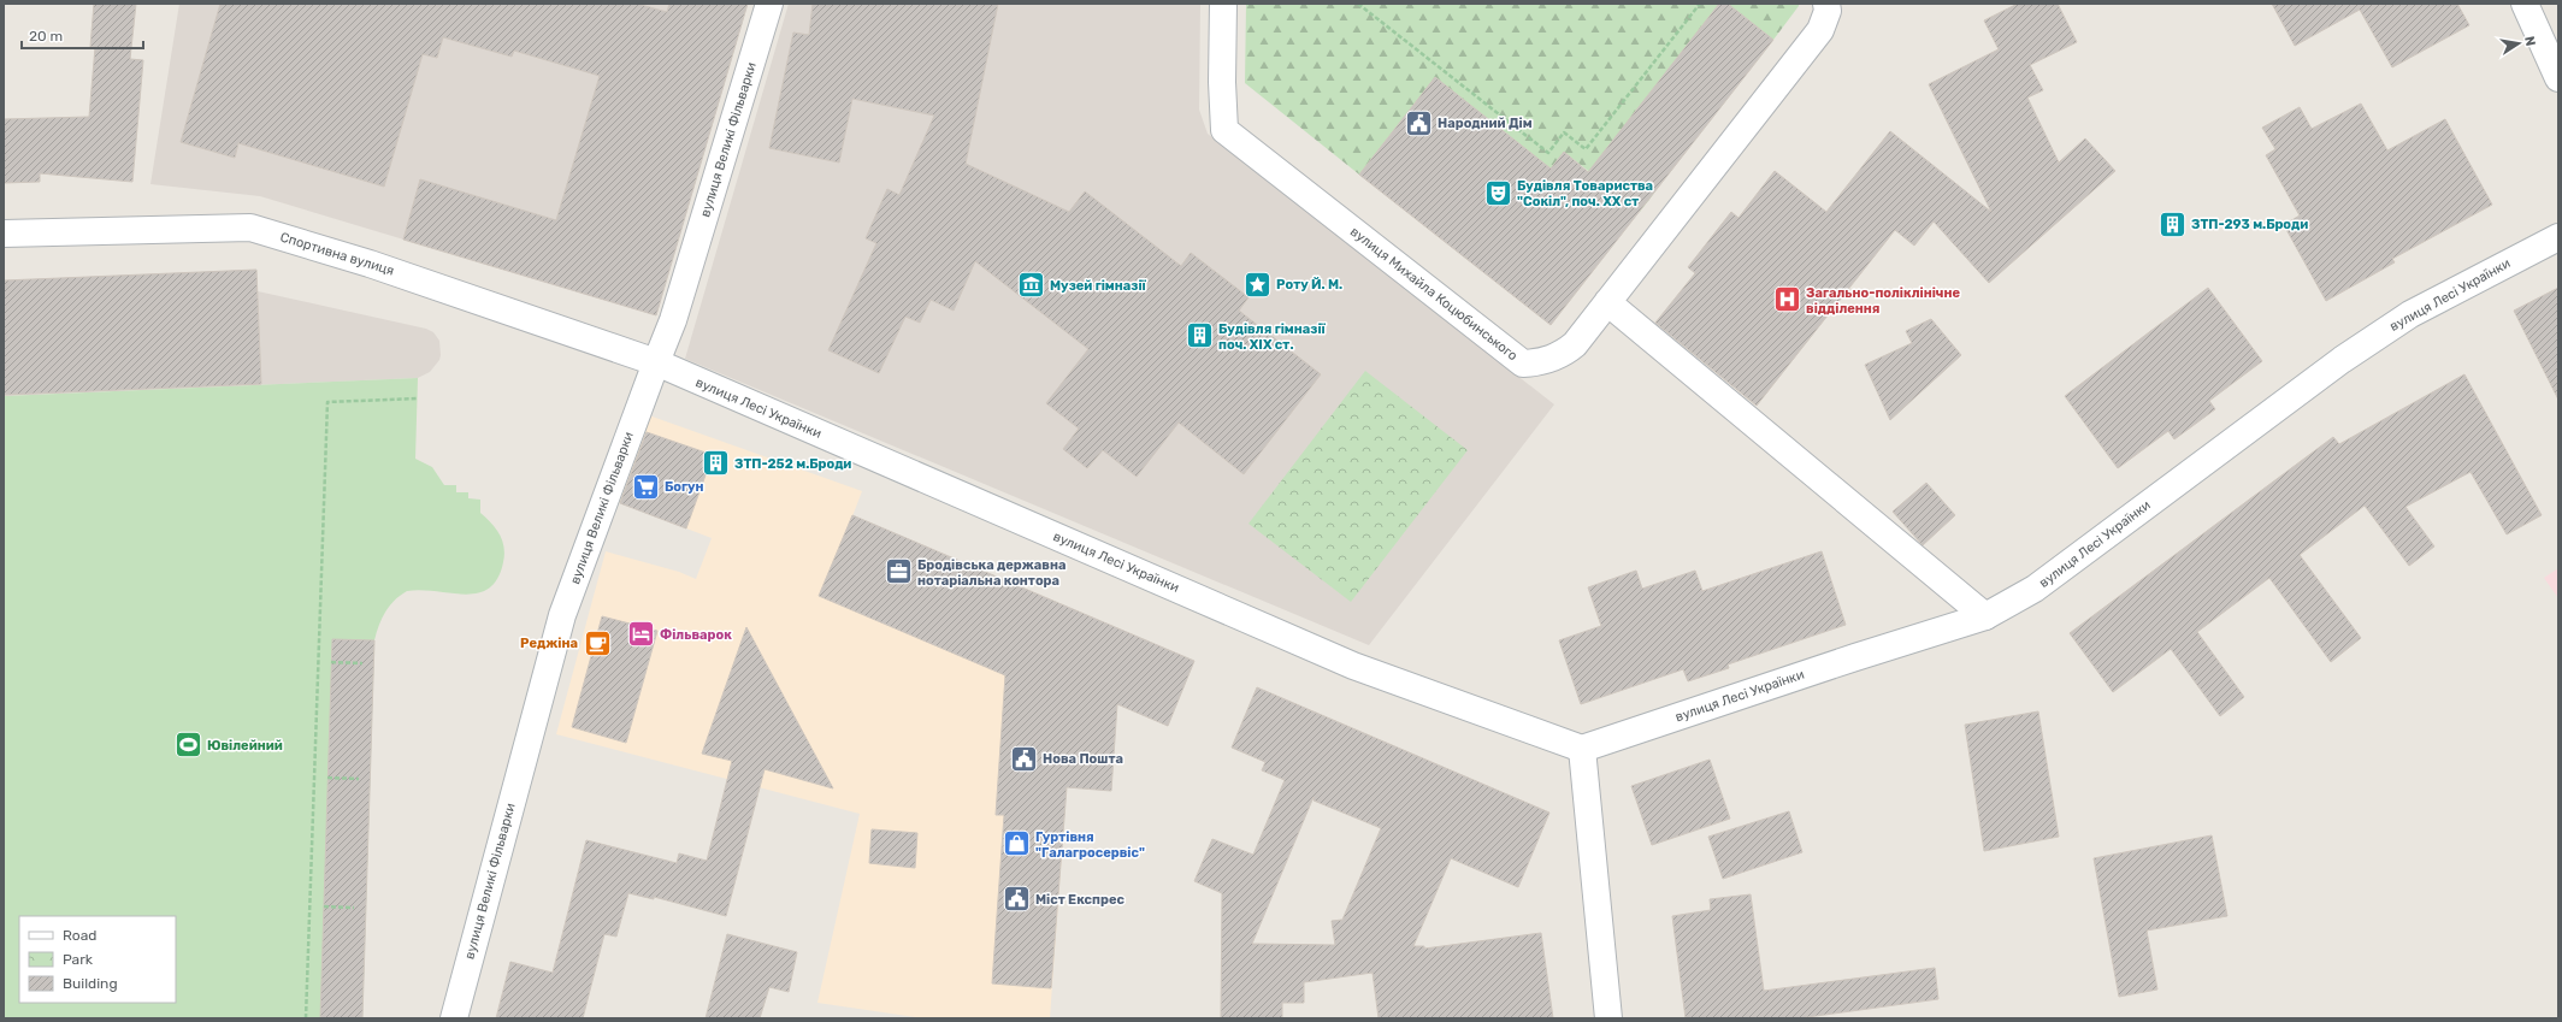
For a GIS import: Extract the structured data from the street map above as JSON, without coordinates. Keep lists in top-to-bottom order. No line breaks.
{"streets":{"street":["вулиця Великі Фільварки","Спортивна вулиця","вулиця Михайла Коцюбинського","вулиця Лесі Українки"]},"crossings":[["вулиця Великі Фільварки","Спортивна вулиця"],["вулиця Великі Фільварки","вулиця Лесі Українки"],["Спортивна вулиця","вулиця Лесі Українки"]],"places":{"public building":["Народний Дім","Нова Пошта","Міст Експрес"],"theatre":["Будівля Товариства \"Сокіл\", поч. ХХ ст"],"building":["ЗТП-293 м.Броди","Будівля гімназії поч. XIX ст.","ЗТП-252 м.Броди"],"place":["Роту Й. М."],"museum":["Музей гімназії"],"hospital":["Загально-поліклінічне відділення"],"supermarket":["Богун"],"office":["Бродівська державна нотаріальна контора"],"hotel":["Фільварок"],"cafe":["Реджіна"],"sports":["Ювілейний"],"shop":["Гуртівня \"Галагросервіс\""]},"legend":["Road","Park","Building"],"scale_bar":"20 m","north":"right"}
